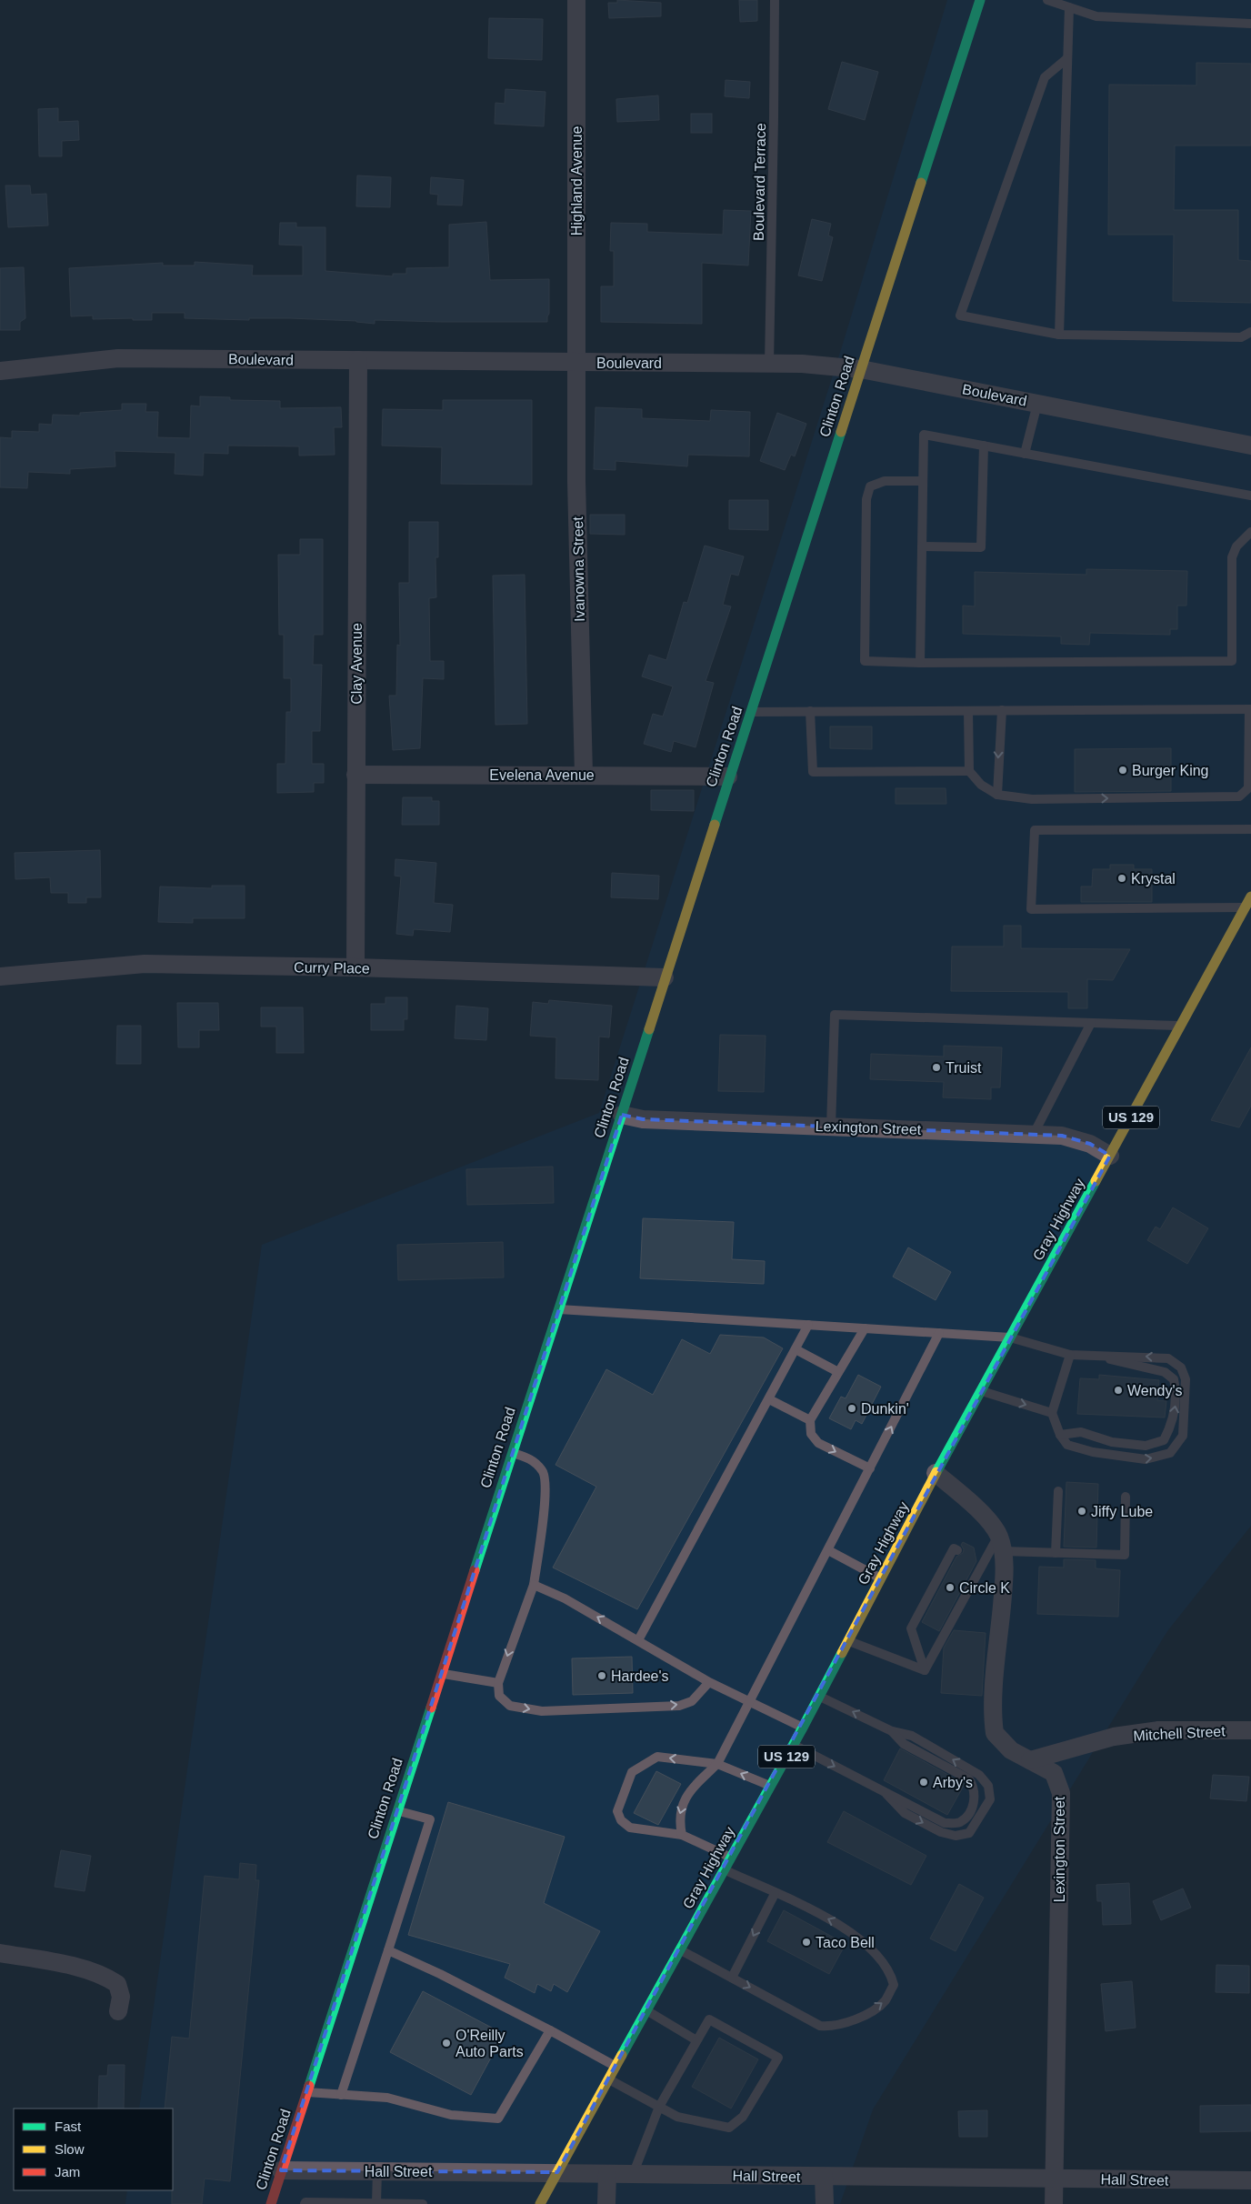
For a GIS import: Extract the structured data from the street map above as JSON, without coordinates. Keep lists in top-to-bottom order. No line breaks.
{"streets":{"main road":["Clinton Road","US 129","Gray Highway"],"street":["Highland Avenue","Boulevard","Ivanowna Street","Clay Avenue","Evelena Avenue","Curry Place","Lexington Street","Mitchell Street","Hall Street"],"lane":["Boulevard Terrace"]},"crossings":[["Highland Avenue","Boulevard"],["Highland Avenue","Ivanowna Street"],["Boulevard Terrace","Boulevard"],["Boulevard","Clinton Road"],["Boulevard","Ivanowna Street"],["Boulevard","Clay Avenue"],["Clinton Road","Evelena Avenue"],["Clinton Road","Curry Place"],["Clinton Road","Lexington Street"],["Clinton Road","Hall Street"],["Ivanowna Street","Evelena Avenue"],["Clay Avenue","Evelena Avenue"],["Clay Avenue","Curry Place"],["Lexington Street","Gray Highway"],["Lexington Street","Mitchell Street"],["Lexington Street","Hall Street"],["Gray Highway","Hall Street"]],"places":["Burger King","Krystal","Truist","Wendy's","Dunkin'","Jiffy Lube","Circle K","Hardee's","Arby's","Taco Bell","O'Reilly Auto Parts"],"legend":["Fast","Slow","Jam"]}
